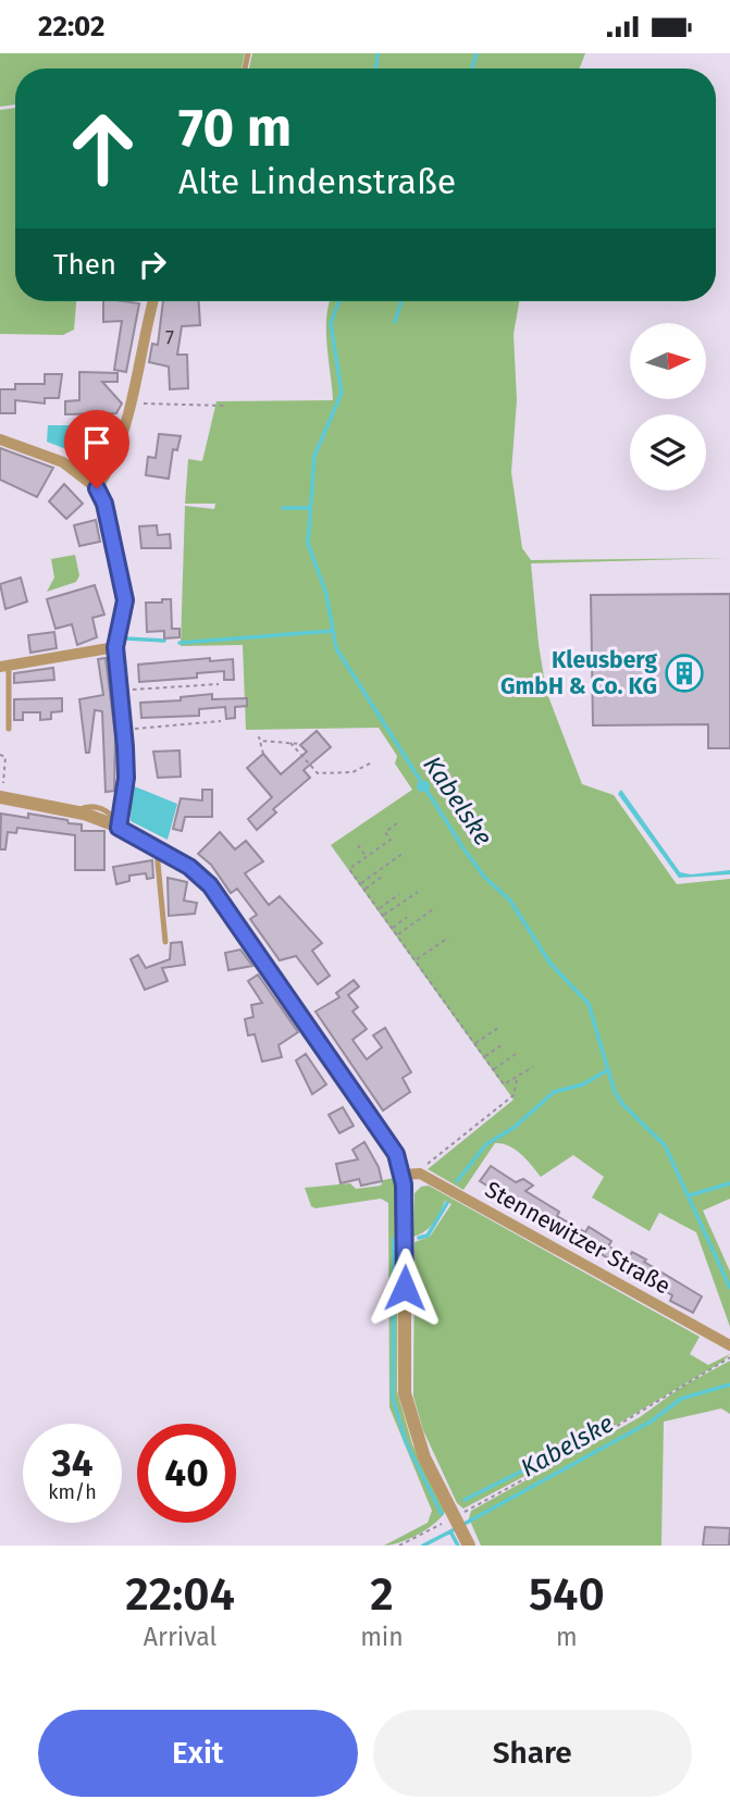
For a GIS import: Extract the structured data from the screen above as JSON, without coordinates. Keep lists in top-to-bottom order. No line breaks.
{"streets":{"street":["Stennewitzer Straße"]},"water":["Kabelske"],"places":{"building":["Kleusberg GmbH & Co. KG"]},"house_numbers":["7"],"north":"right","page":{"status":"22:02","turn":["70 m","Alte Lindenstraße"],"then":"Then","speed":"34 km/h","limit":"40","eta":["22:04","Arrival","2","min","540","m"],"buttons":["Exit","Share"]}}
